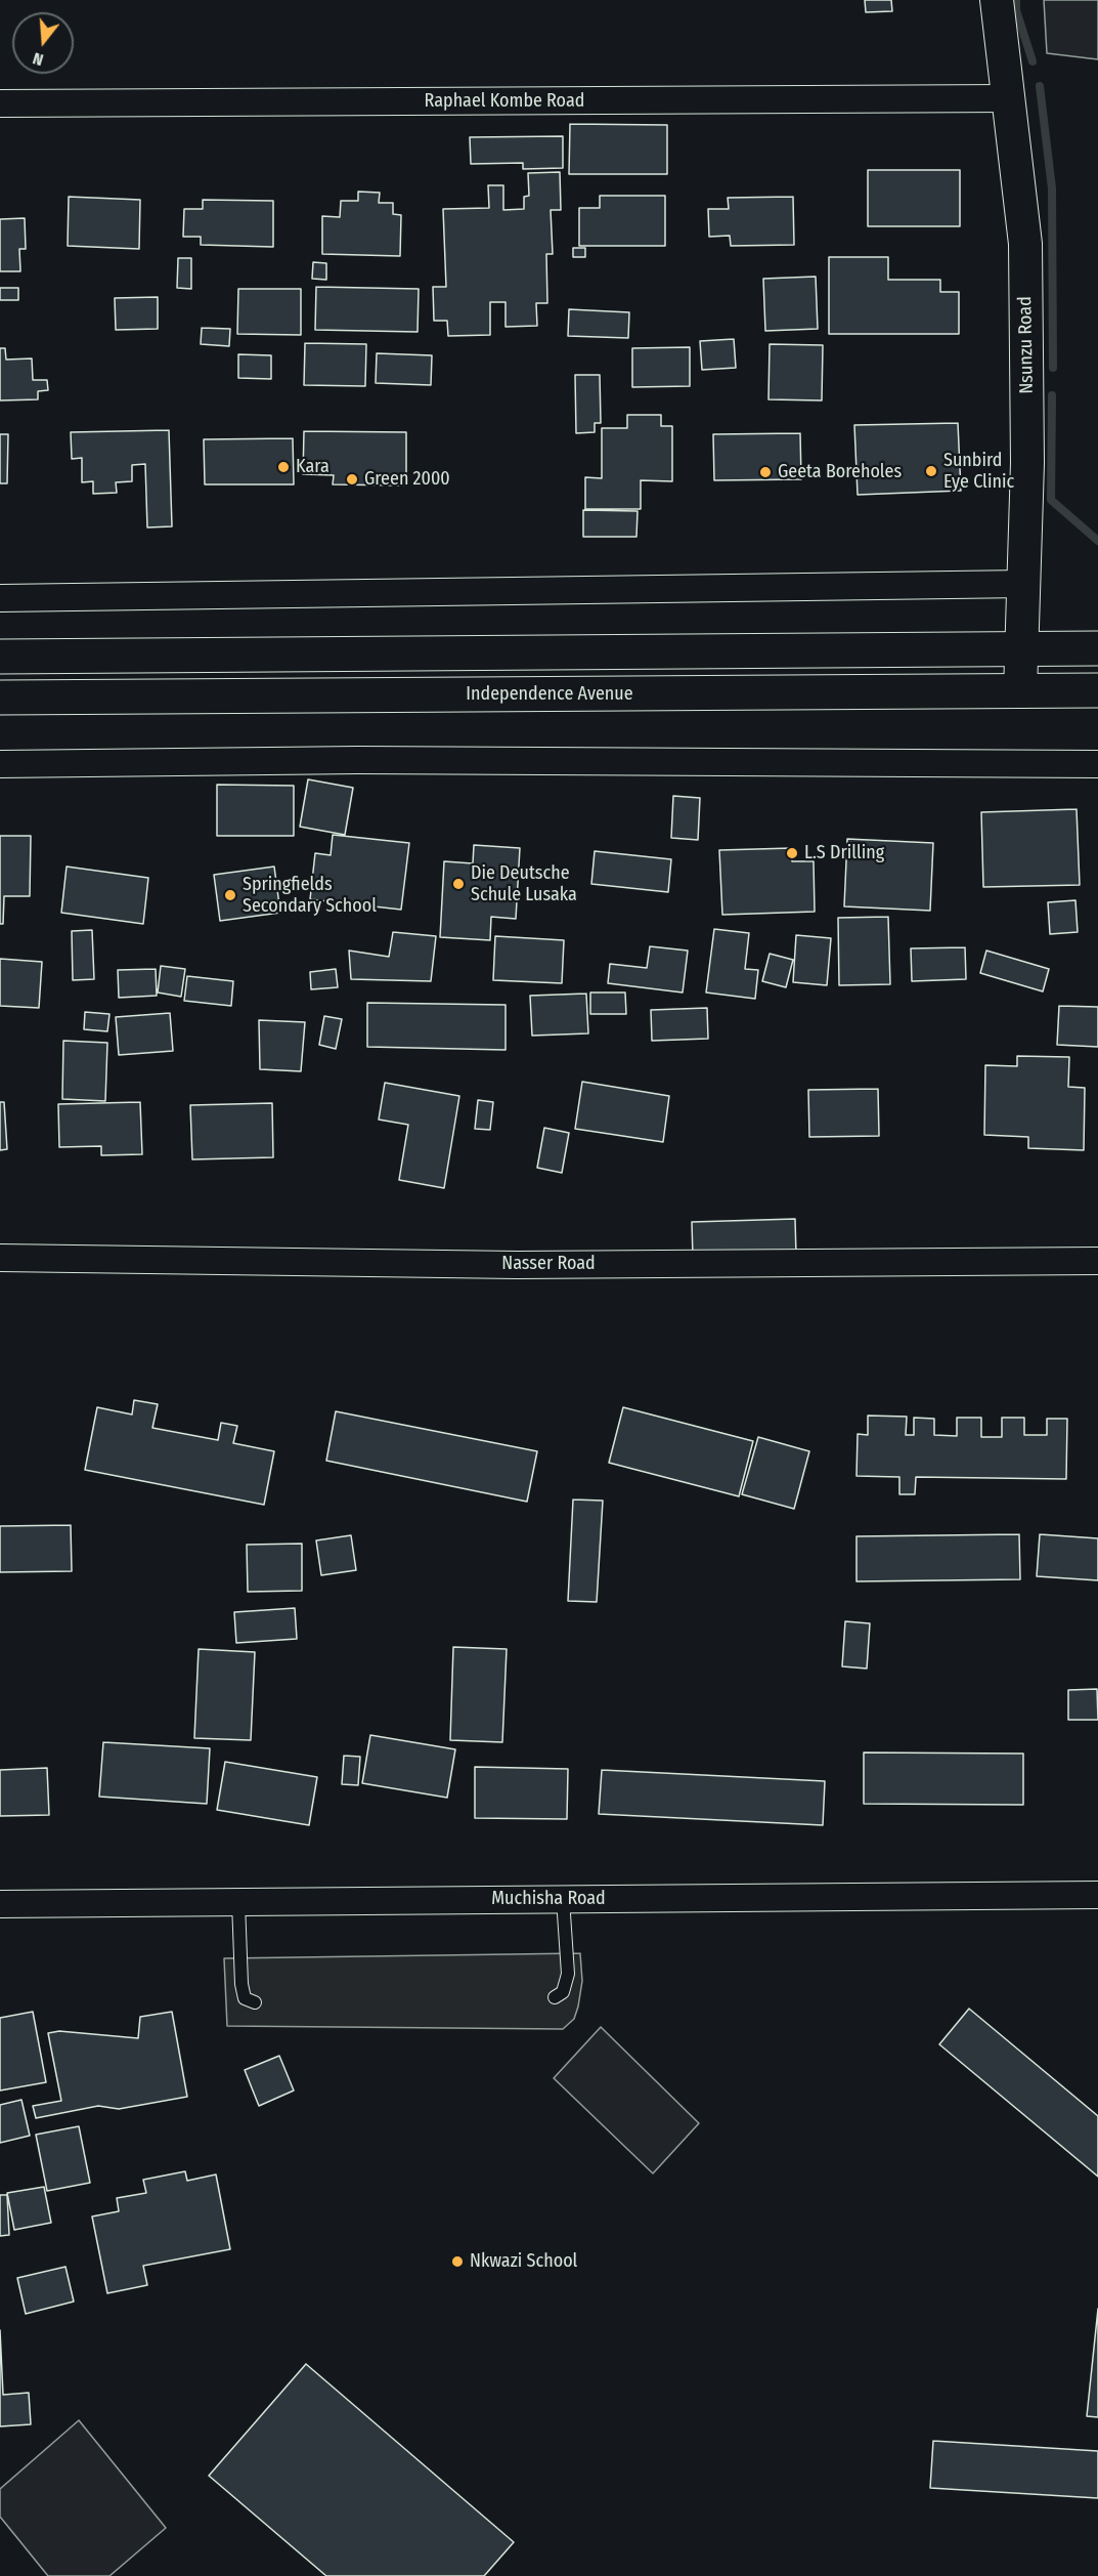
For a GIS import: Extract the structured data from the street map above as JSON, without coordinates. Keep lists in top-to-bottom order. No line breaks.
{"streets":{"main road":["Independence Avenue"],"street":["Raphael Kombe Road","Nsunzu Road","Nasser Road","Muchisha Road"]},"crossings":[["Raphael Kombe Road","Nsunzu Road"],["Nsunzu Road","Independence Avenue"]],"places":["Kara","Sunbird Eye Clinic","Geeta Boreholes","Green 2000","L.S Drilling","Die Deutsche Schule Lusaka","Springfields Secondary School","Nkwazi School"],"north":"bottom"}
